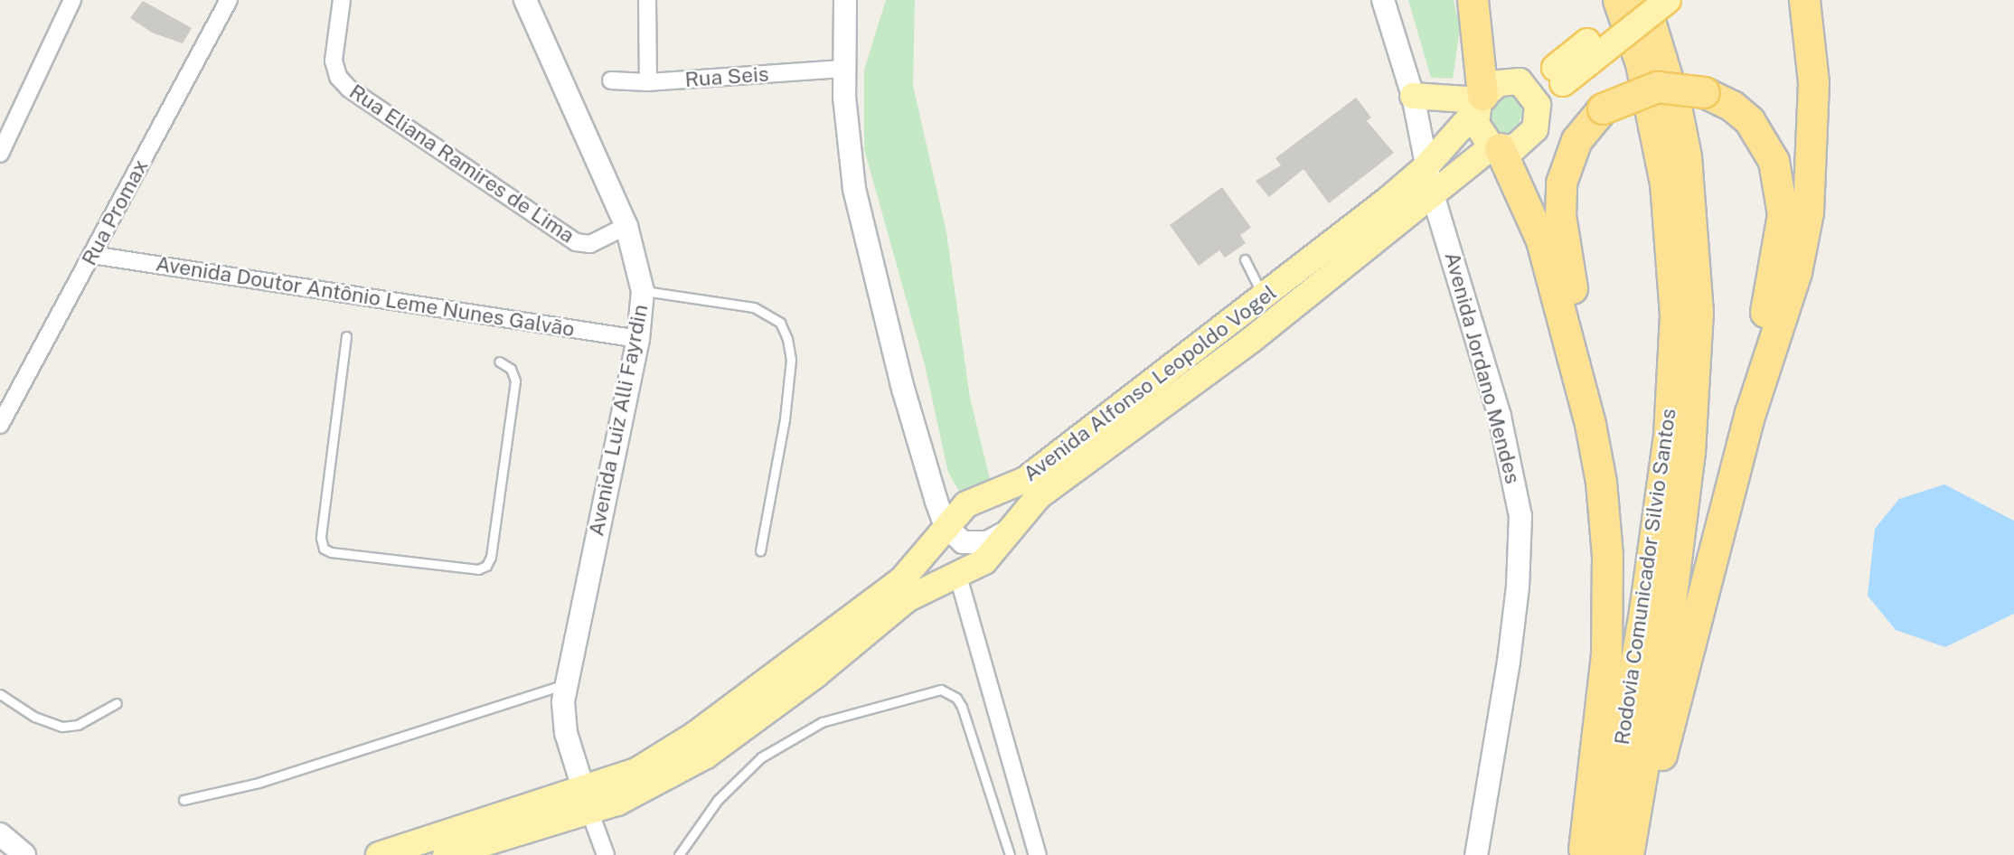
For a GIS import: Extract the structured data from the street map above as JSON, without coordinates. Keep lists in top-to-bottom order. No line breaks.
{"streets":{"highway":["Rodovia Comunicador Silvio Santos"],"main road":["Avenida Alfonso Leopoldo Vogel"],"street":["Rua Seis","Rua Eliana Ramires de Lima","Rua Promax","Avenida Doutor Antônio Leme Nunes Galvão","Avenida Jordano Mendes","Avenida Luiz Alli Fayrdin"]},"crossings":[["Rua Eliana Ramires de Lima","Avenida Luiz Alli Fayrdin"],["Rua Promax","Avenida Doutor Antônio Leme Nunes Galvão"],["Avenida Doutor Antônio Leme Nunes Galvão","Avenida Luiz Alli Fayrdin"],["Avenida Jordano Mendes","Avenida Alfonso Leopoldo Vogel"],["Avenida Alfonso Leopoldo Vogel","Avenida Luiz Alli Fayrdin"]]}
